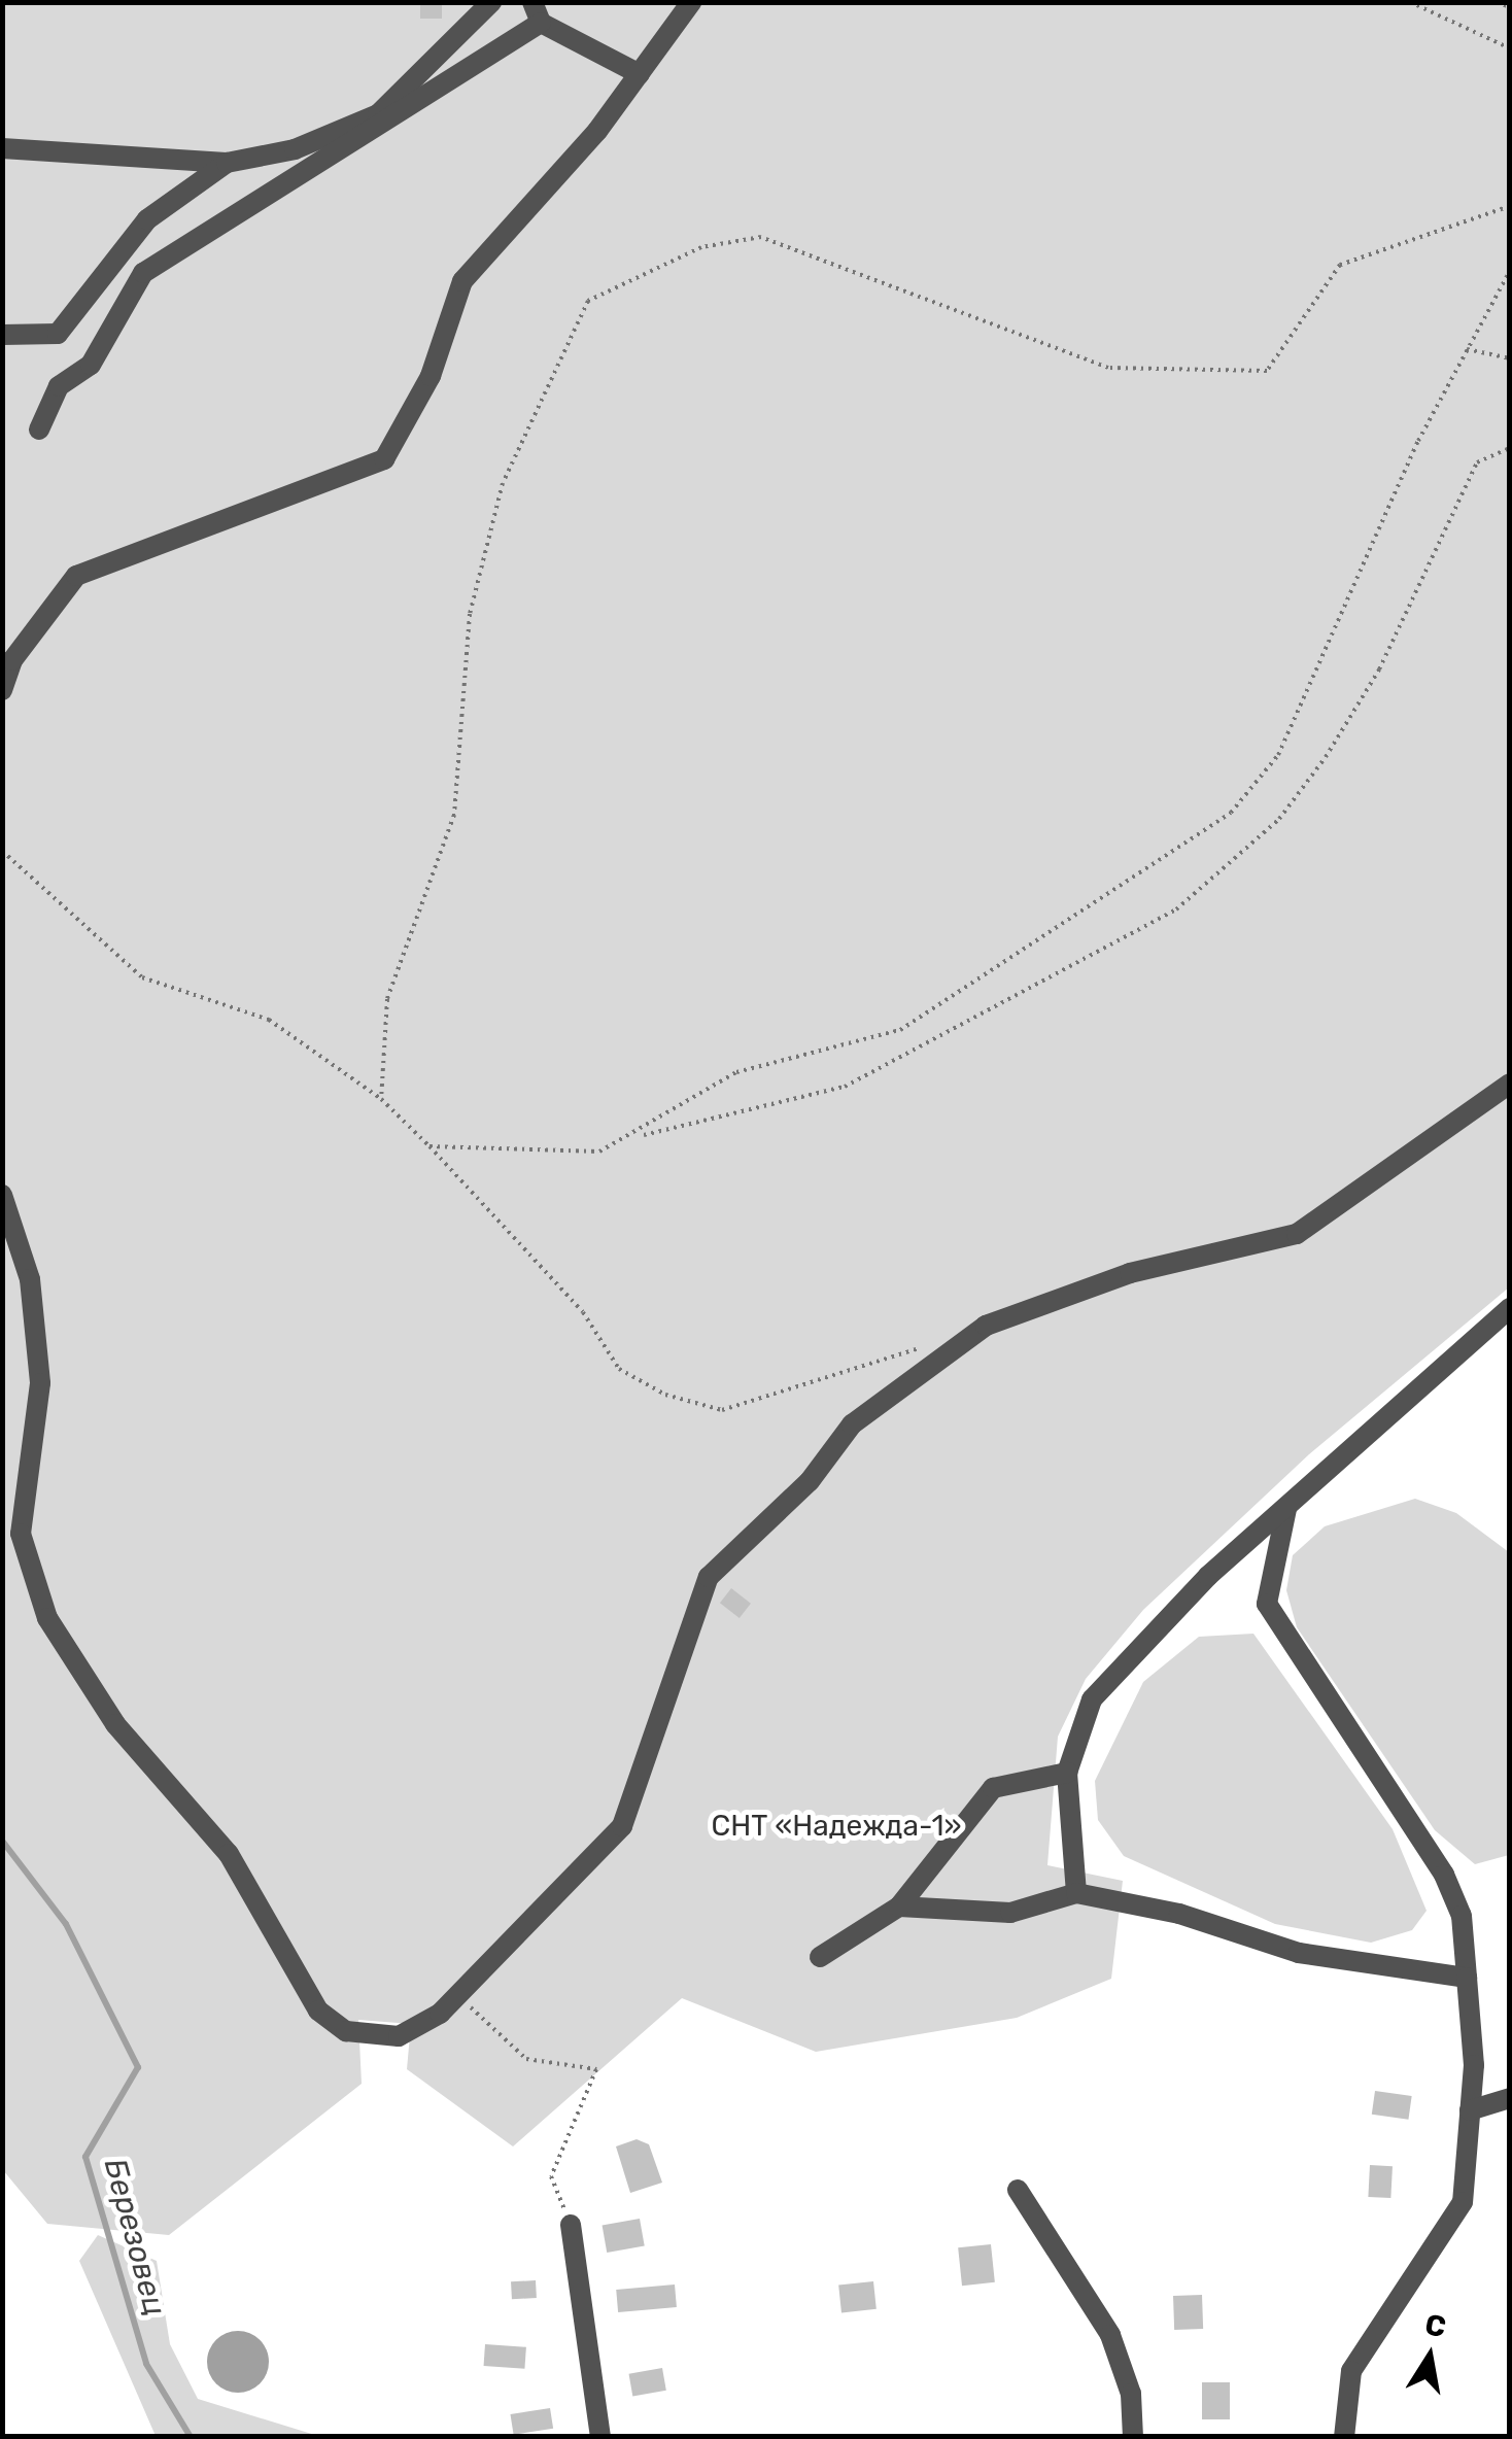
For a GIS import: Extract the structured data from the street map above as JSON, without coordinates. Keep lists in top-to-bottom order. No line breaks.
{"water":["Березовец"],"parks":["СНТ «Надежда-1»"],"north":"top"}
